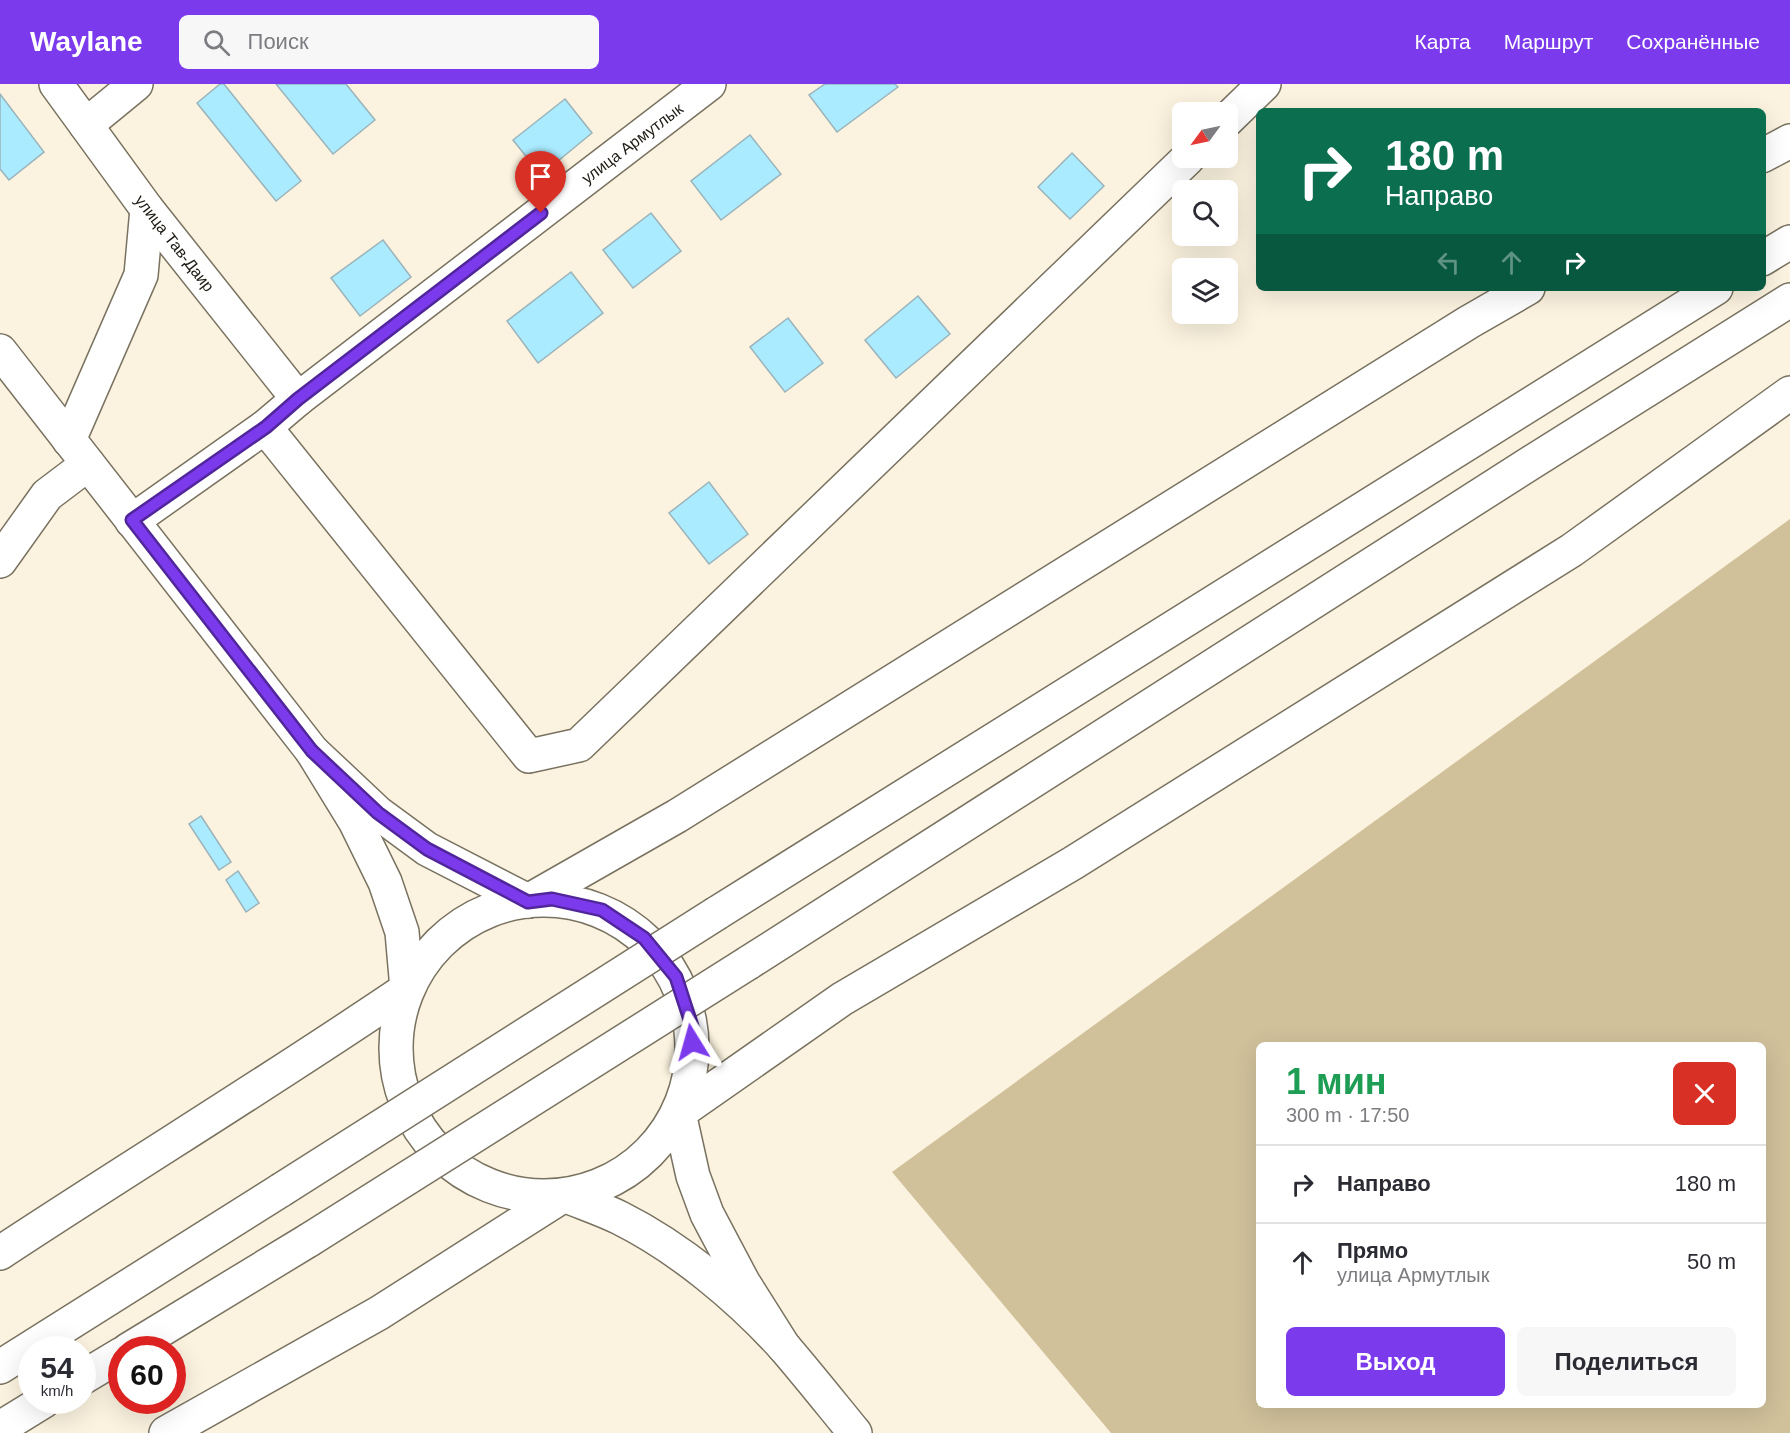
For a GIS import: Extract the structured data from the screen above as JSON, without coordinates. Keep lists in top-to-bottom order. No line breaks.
{"streets":{"main road":["улица Армутлык","улица Тав-Даир"]},"crossings":[["улица Армутлык","улица Тав-Даир"]],"north":"bottom left","page":{"header":"Waylane","search":"Поиск","nav":["Карта","Маршрут","Сохранённые"],"turn":["180 m","Направо"],"heading":["1 мин","300 m · 17:50"],"list":[{"name":"Направо","value":"180 m"},{"name":"Прямо","note":"улица Армутлык","value":"50 m"}],"buttons":["Выход","Поделиться"],"speed":"54 km/h","limit":"60"}}
